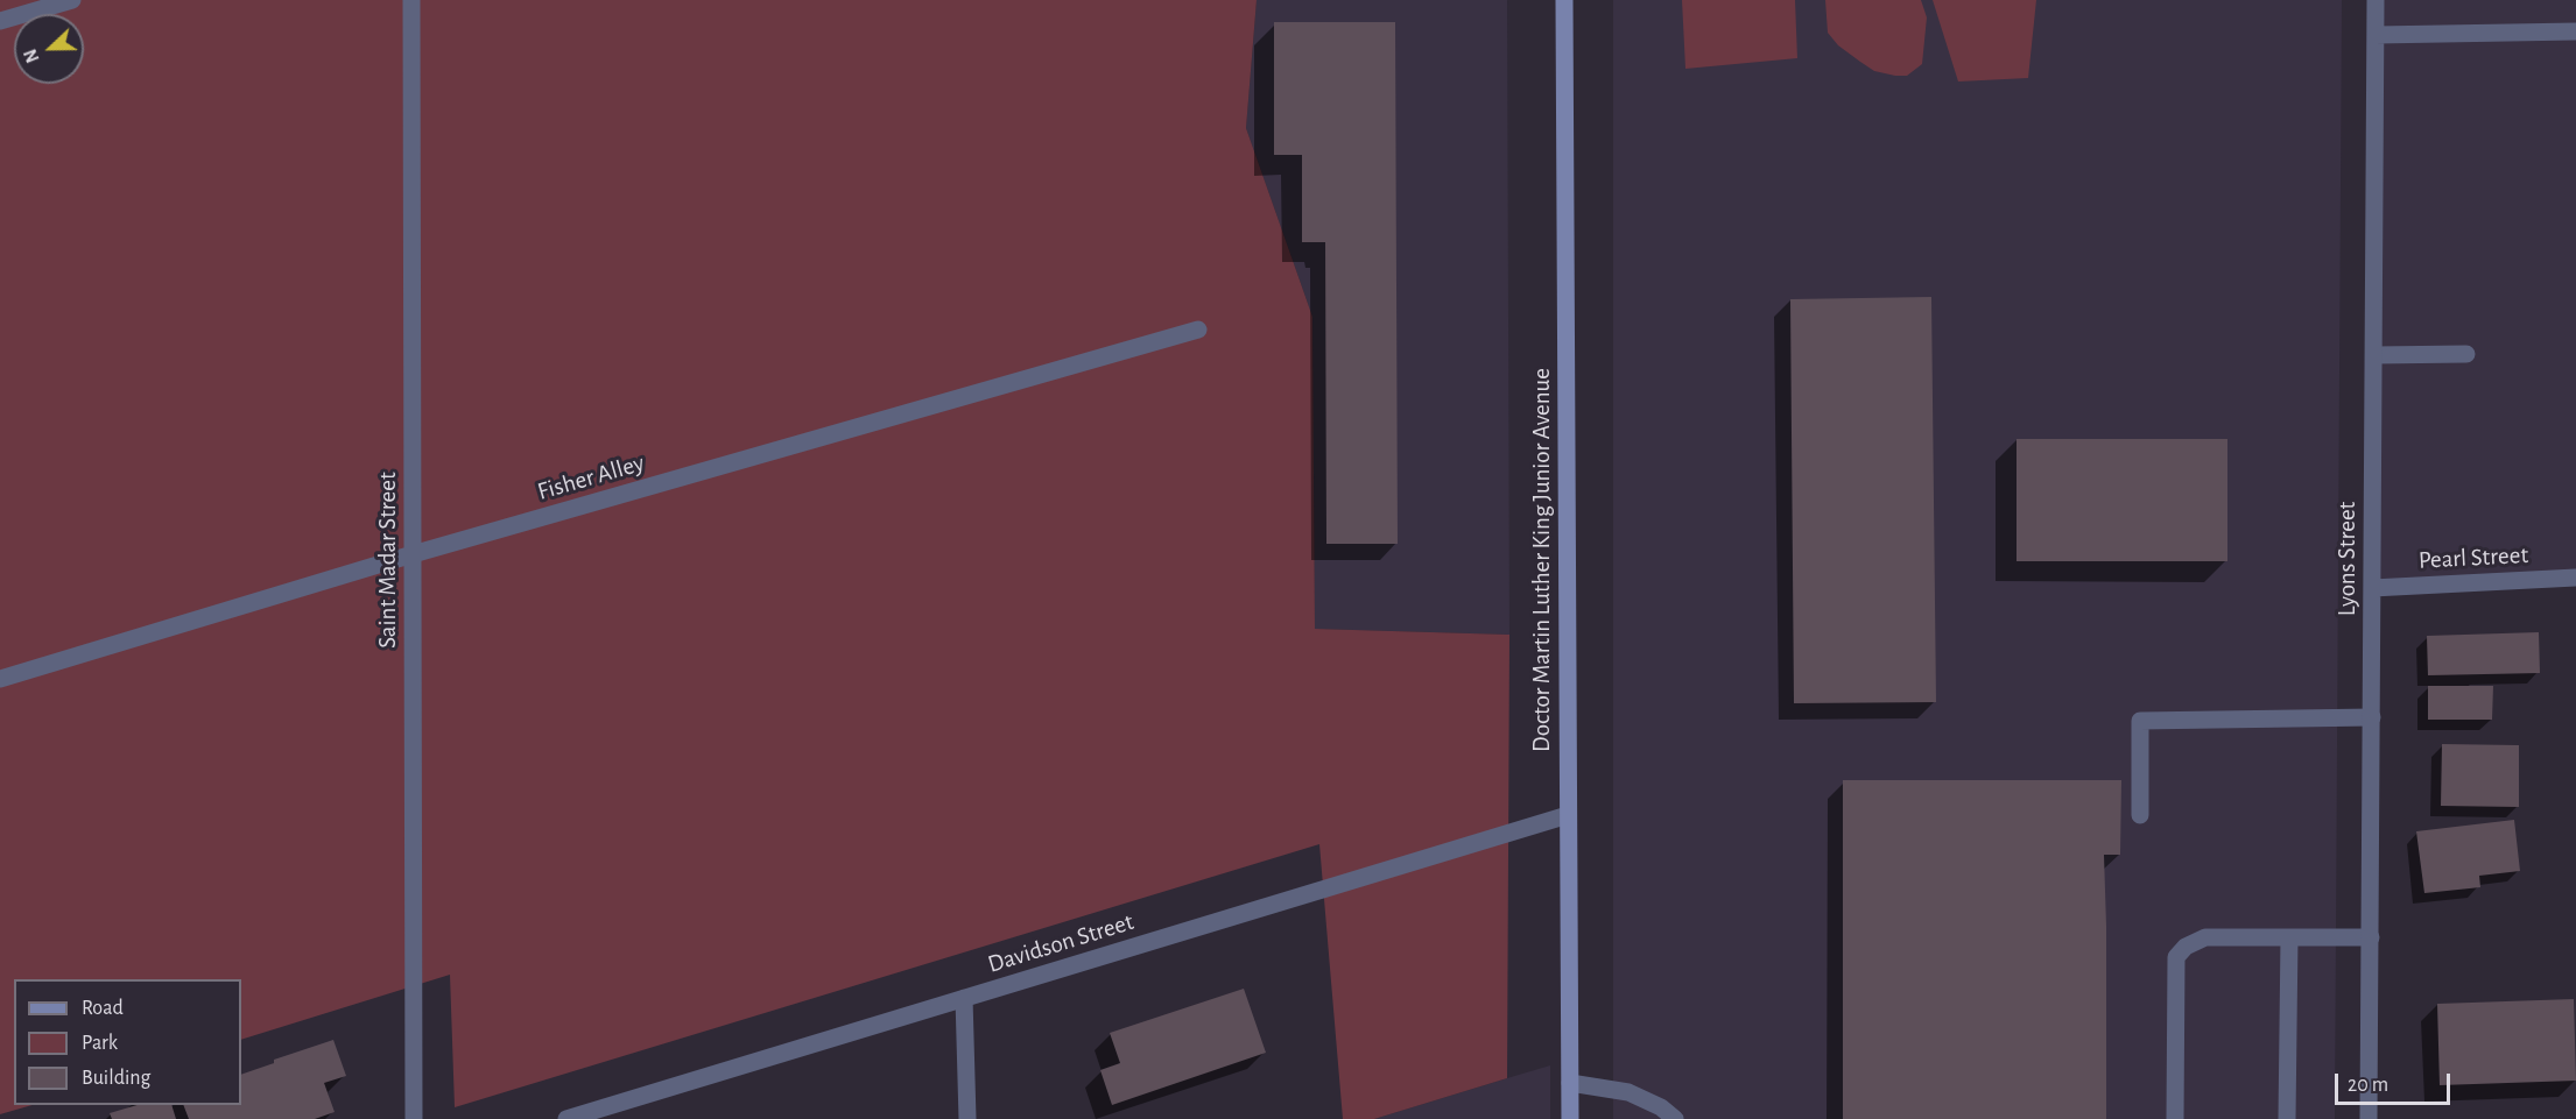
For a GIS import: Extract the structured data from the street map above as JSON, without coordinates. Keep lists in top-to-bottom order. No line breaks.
{"streets":{"main road":["Doctor Martin Luther King Junior Avenue"],"street":["Fisher Alley","Pearl Street","Lyons Street","Saint Madar Street","Davidson Street"]},"crossings":[["Fisher Alley","Saint Madar Street"],["Pearl Street","Lyons Street"],["Doctor Martin Luther King Junior Avenue","Davidson Street"]],"legend":["Road","Park","Building"],"scale_bar":"20 m","north":"left"}
